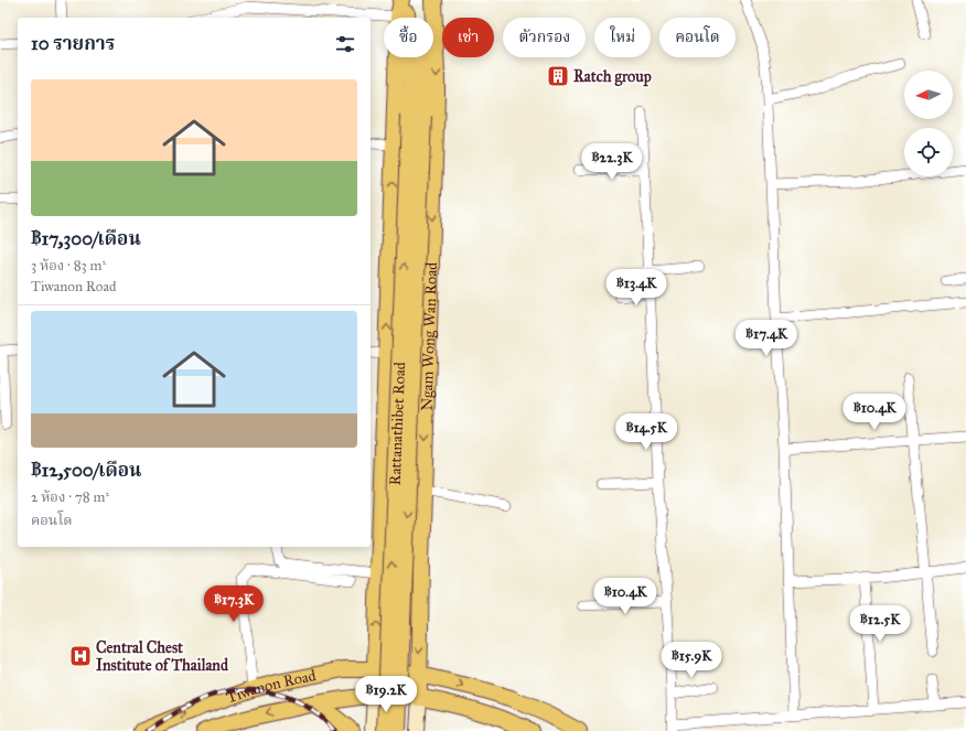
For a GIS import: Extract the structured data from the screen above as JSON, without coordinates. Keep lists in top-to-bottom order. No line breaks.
{"streets":{"main road":["Ngam Wong Wan Road","Rattanathibet Road","Tiwanon Road"]},"crossings":[["Ngam Wong Wan Road","Tiwanon Road"]],"places":{"building":["Ratch group"],"hospital":["Central Chest Institute of Thailand"]},"north":"left","page":{"chip":["ซื้อ","เช่า","ตัวกรอง","ใหม่","คอนโด"],"heading":"10 รายการ","list":[{"name":"฿17,300/เดือน","note":"3 ห้อง · 83 m² · Tiwanon Road"},{"name":"฿12,500/เดือน","note":"2 ห้อง · 78 m² · คอนโด"}],"price":["฿22.3K","฿13.4K","฿17.4K","฿10.4K","฿14.5K","฿10.4K","฿17.3K","฿12.5K","฿15.9K","฿19.2K"]}}
